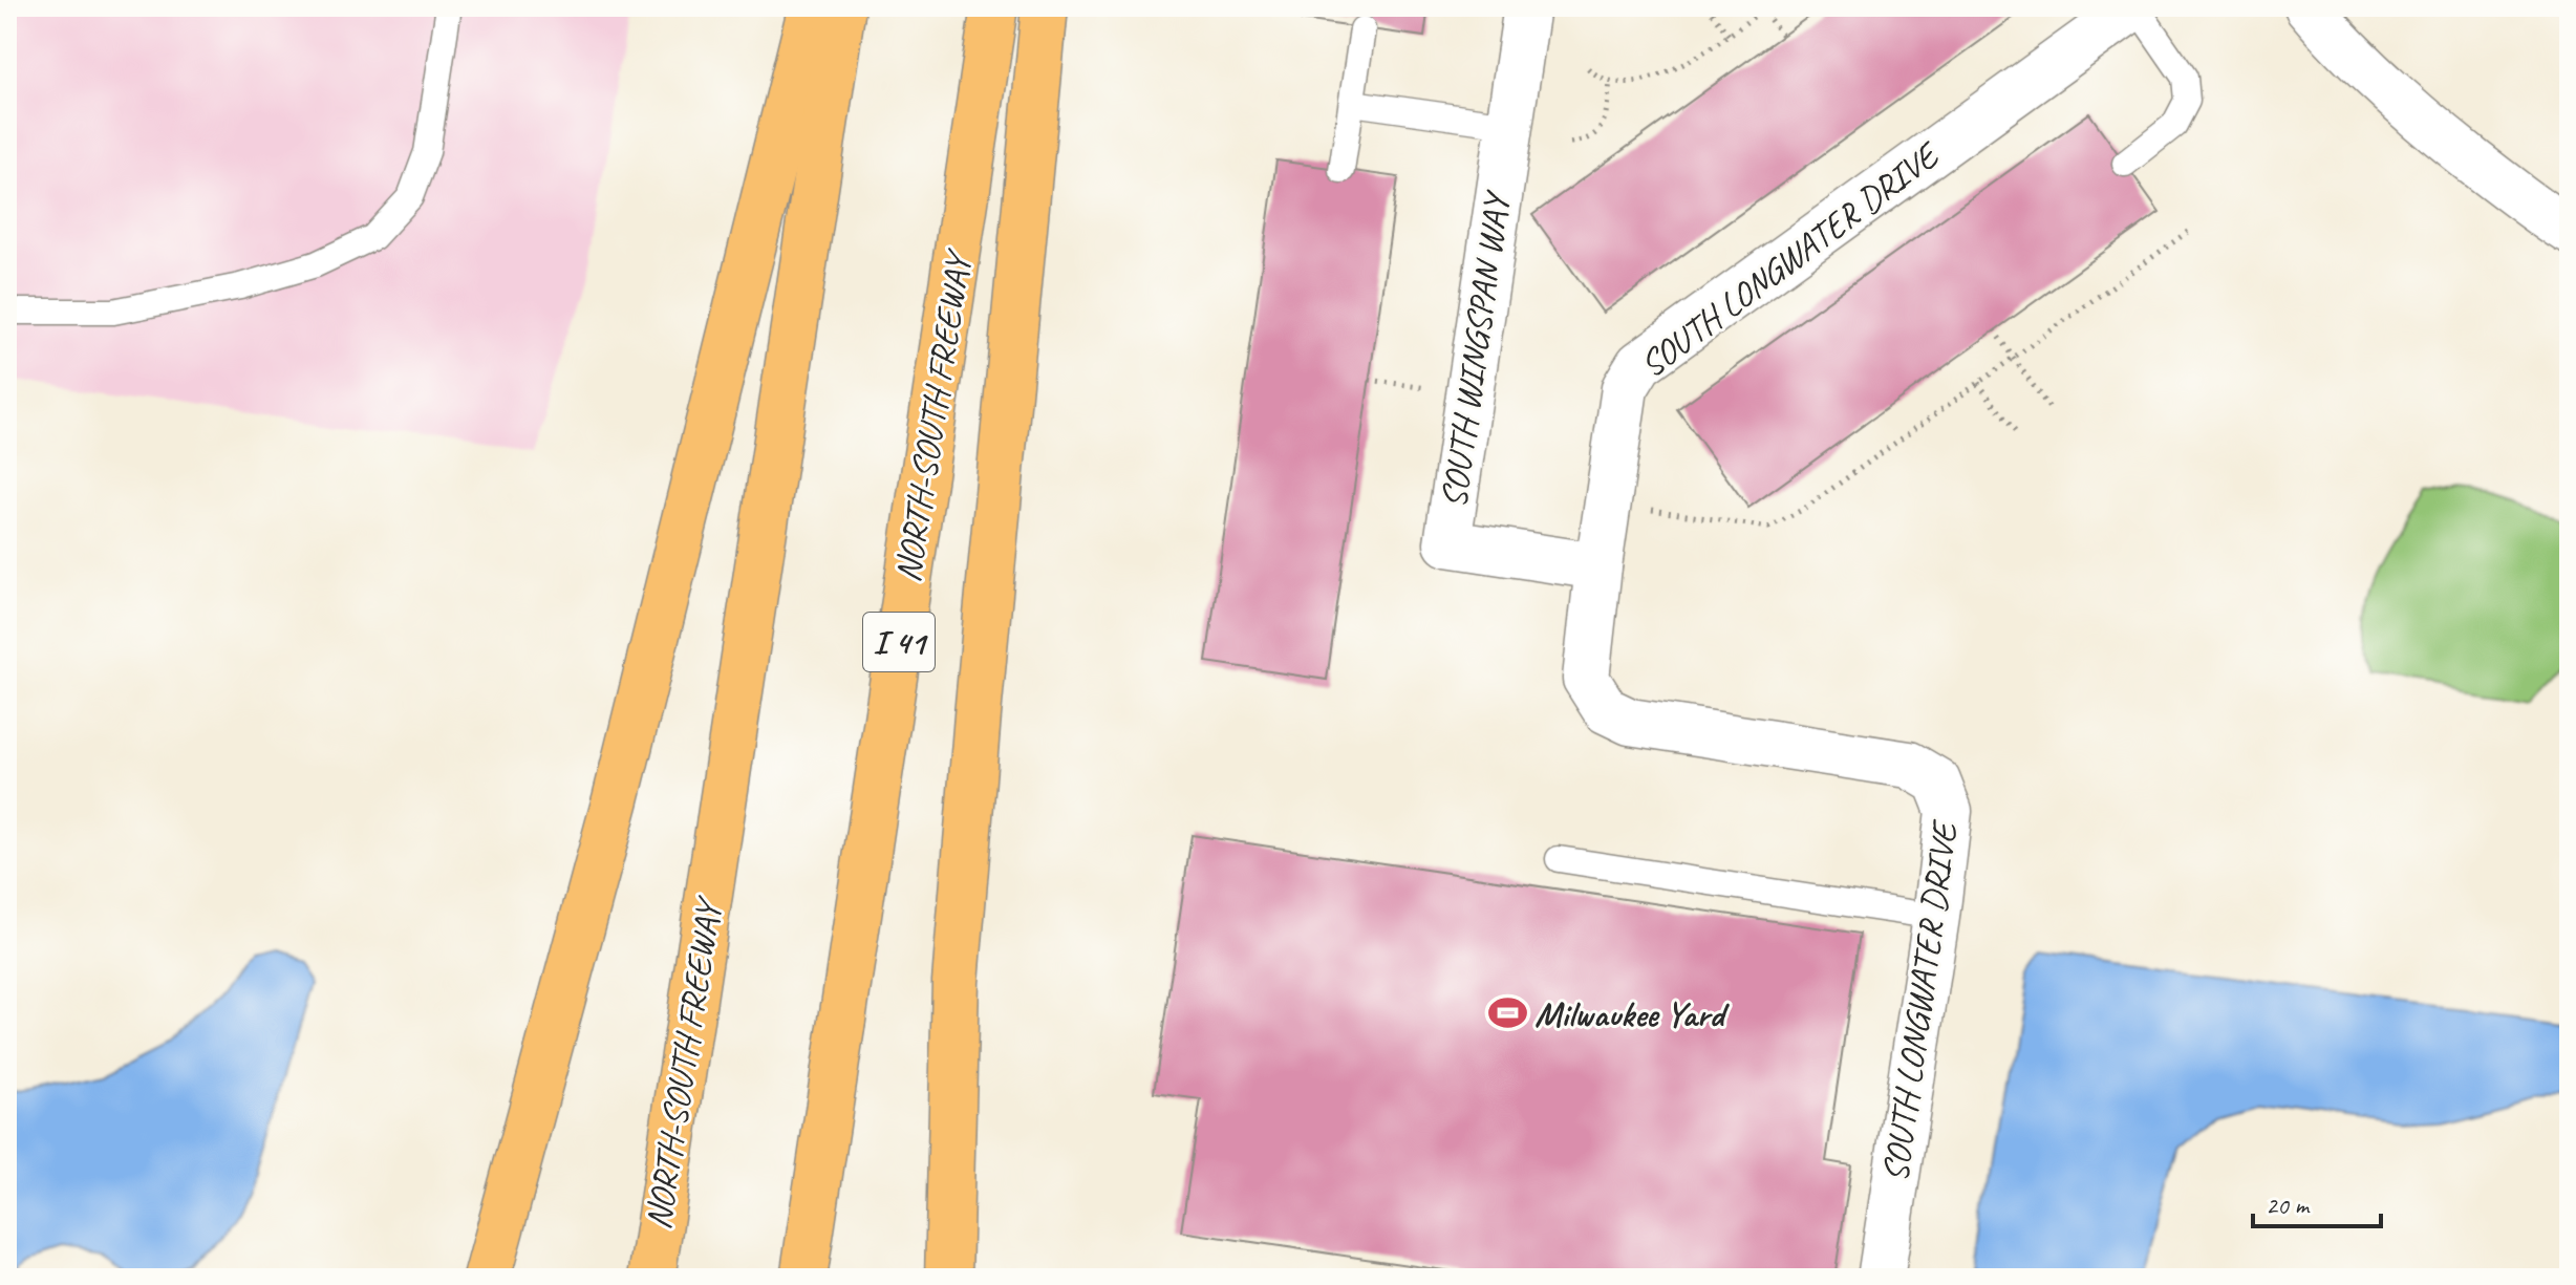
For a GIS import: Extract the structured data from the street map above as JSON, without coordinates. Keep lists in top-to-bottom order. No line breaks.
{"streets":{"highway":["NORTH-SOUTH FREEWAY","I 41"],"street":["SOUTH LONGWATER DRIVE","SOUTH WINGSPAN WAY"]},"crossings":[["SOUTH LONGWATER DRIVE","SOUTH WINGSPAN WAY"]],"places":{"sports":["Milwaukee Yard"]},"scale_bar":"20 m"}
